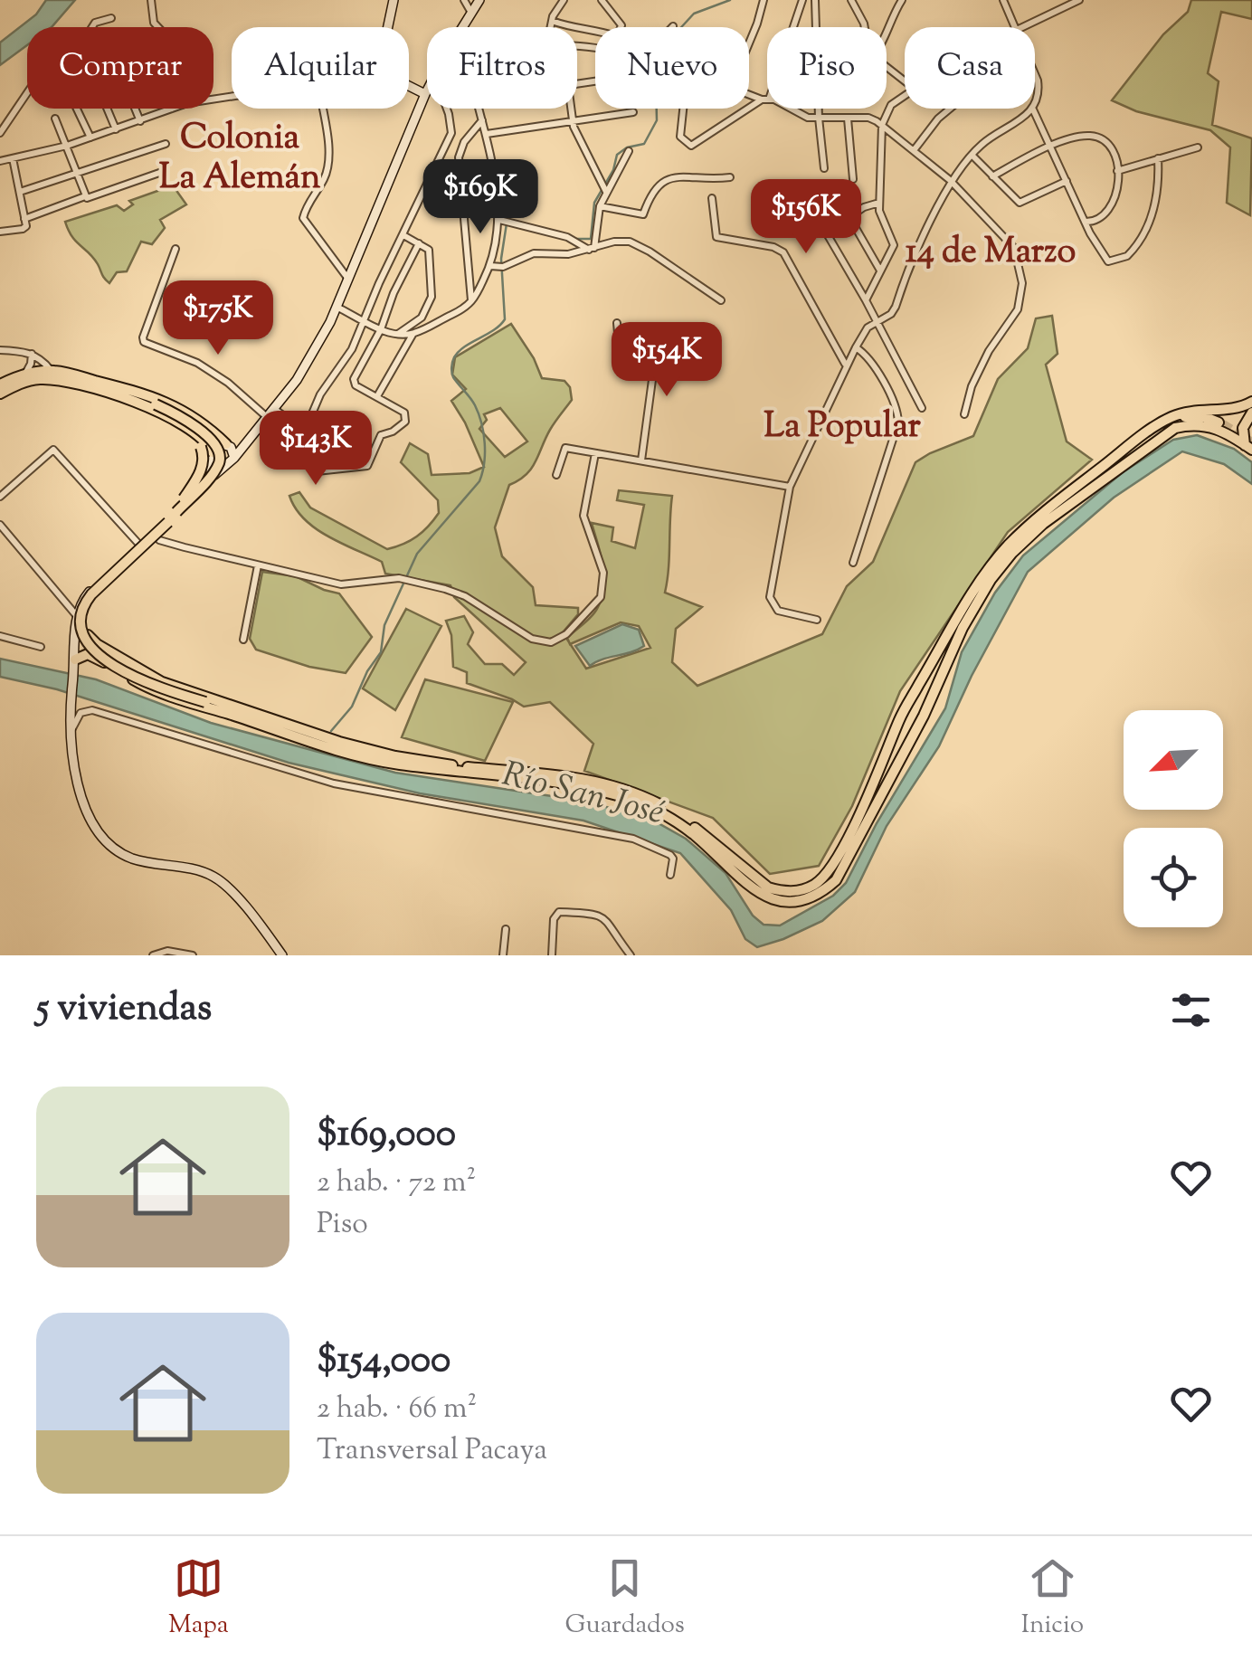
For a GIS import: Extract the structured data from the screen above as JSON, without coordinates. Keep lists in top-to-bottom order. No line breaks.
{"districts":["Colonia La Alemán","14 de Marzo","La Popular"],"water":["Río San José"],"north":"bottom left","page":{"chip":["Comprar","Alquilar","Filtros","Nuevo","Piso","Casa"],"price":["$169K","$156K","$175K","$154K","$143K"],"heading":"5 viviendas","list":[{"name":"$169,000","note":"2 hab. · 72 m² · Piso"},{"name":"$154,000","note":"2 hab. · 66 m² · Transversal Pacaya"}],"tabs":["Mapa","Guardados","Inicio"]}}
